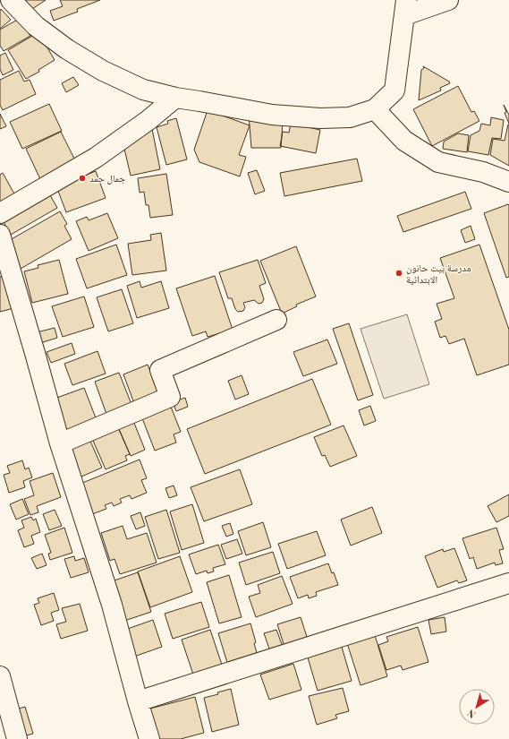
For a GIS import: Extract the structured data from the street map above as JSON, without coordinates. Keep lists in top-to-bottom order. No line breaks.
{"places":["جمال حمد","مدرسة بيت حانون الابتدائية"],"north":"bottom left"}
